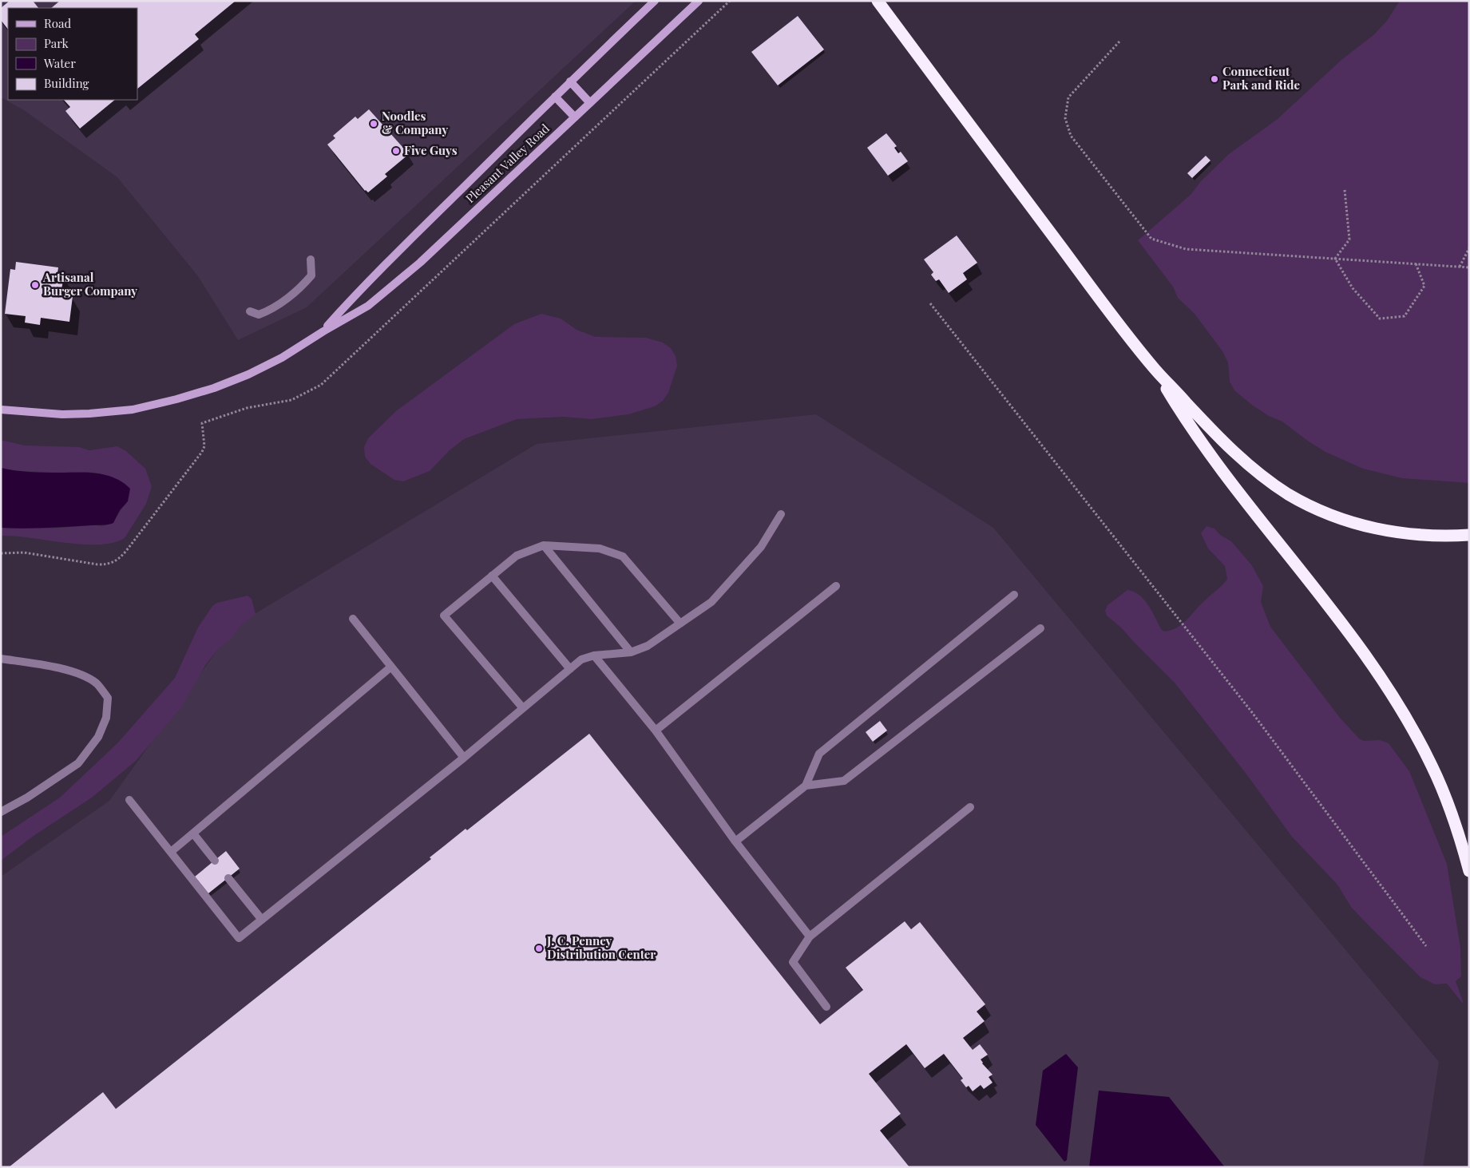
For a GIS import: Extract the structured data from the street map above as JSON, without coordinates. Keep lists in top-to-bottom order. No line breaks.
{"streets":{"main road":["Pleasant Valley Road"]},"places":["Connecticut Park and Ride","Noodles & Company","Five Guys","Artisanal Burger Company","J. C. Penney Distribution Center"],"legend":["Road","Park","Water","Building"]}
